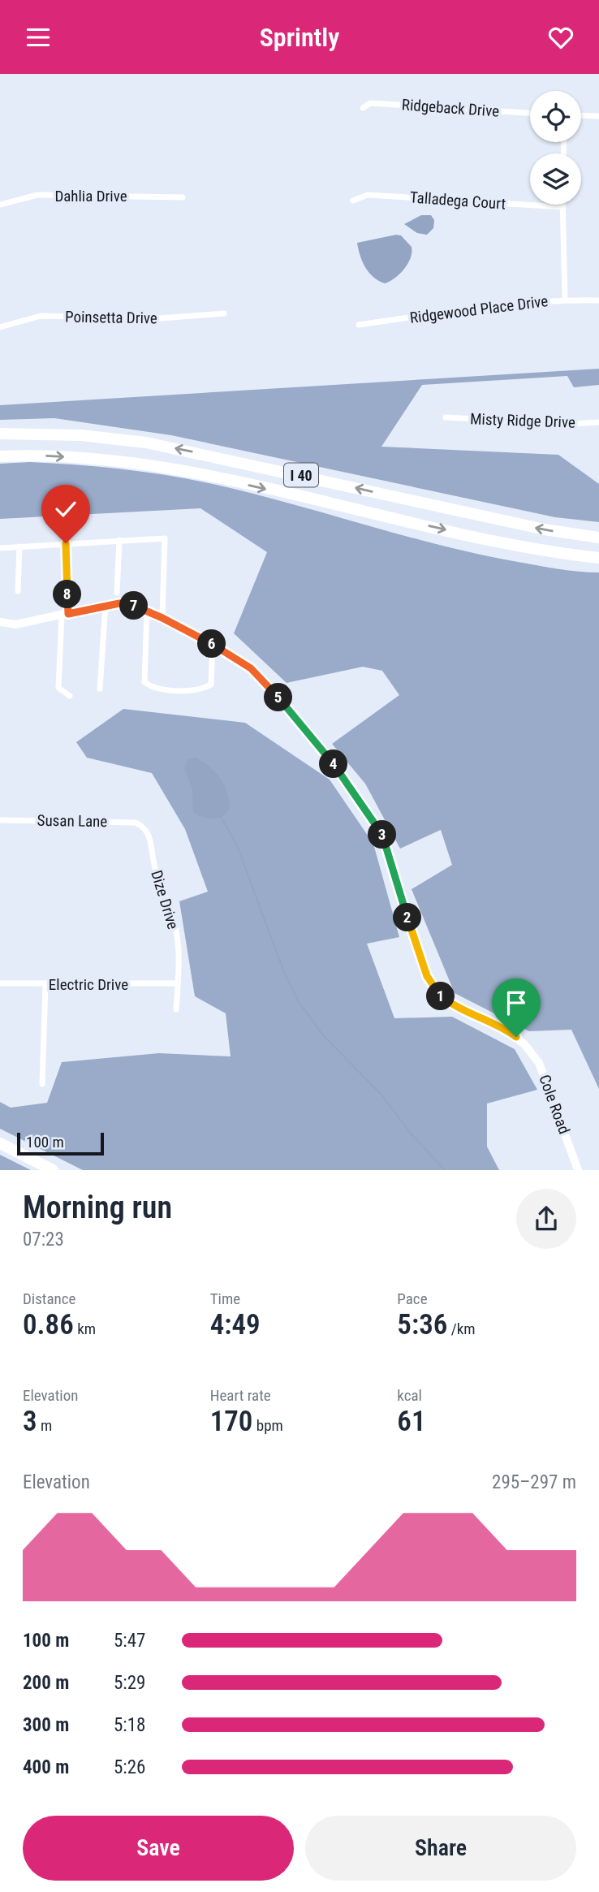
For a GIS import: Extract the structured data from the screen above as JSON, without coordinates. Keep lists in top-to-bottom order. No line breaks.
{"streets":{"highway":["I 40"],"street":["Ridgeback Drive","Dahlia Drive","Talladega Court","Ridgewood Place Drive","Poinsetta Drive","Misty Ridge Drive","Susan Lane","Dize Drive","Electric Drive","Cole Road"]},"crossings":[["Susan Lane","Dize Drive"],["Dize Drive","Electric Drive"]],"scale_bar":"100 m","page":{"header":"Sprintly","pins":["8","7","6","5","4","3","2","1"],"scale":"100 m","heading":["Morning run","07:23"],"stats":[["Distance","0.86 km"],["Time","4:49"],["Pace","5:36 /km"],["Elevation","3 m"],["Heart rate","170 bpm"],["kcal","61"]],"chart":["Elevation","295–297 m"],"list":[{"name":"100 m","note":"5:47"},{"name":"200 m","note":"5:29"},{"name":"300 m","note":"5:18"},{"name":"400 m","note":"5:26"}],"buttons":["Save","Share"]}}
